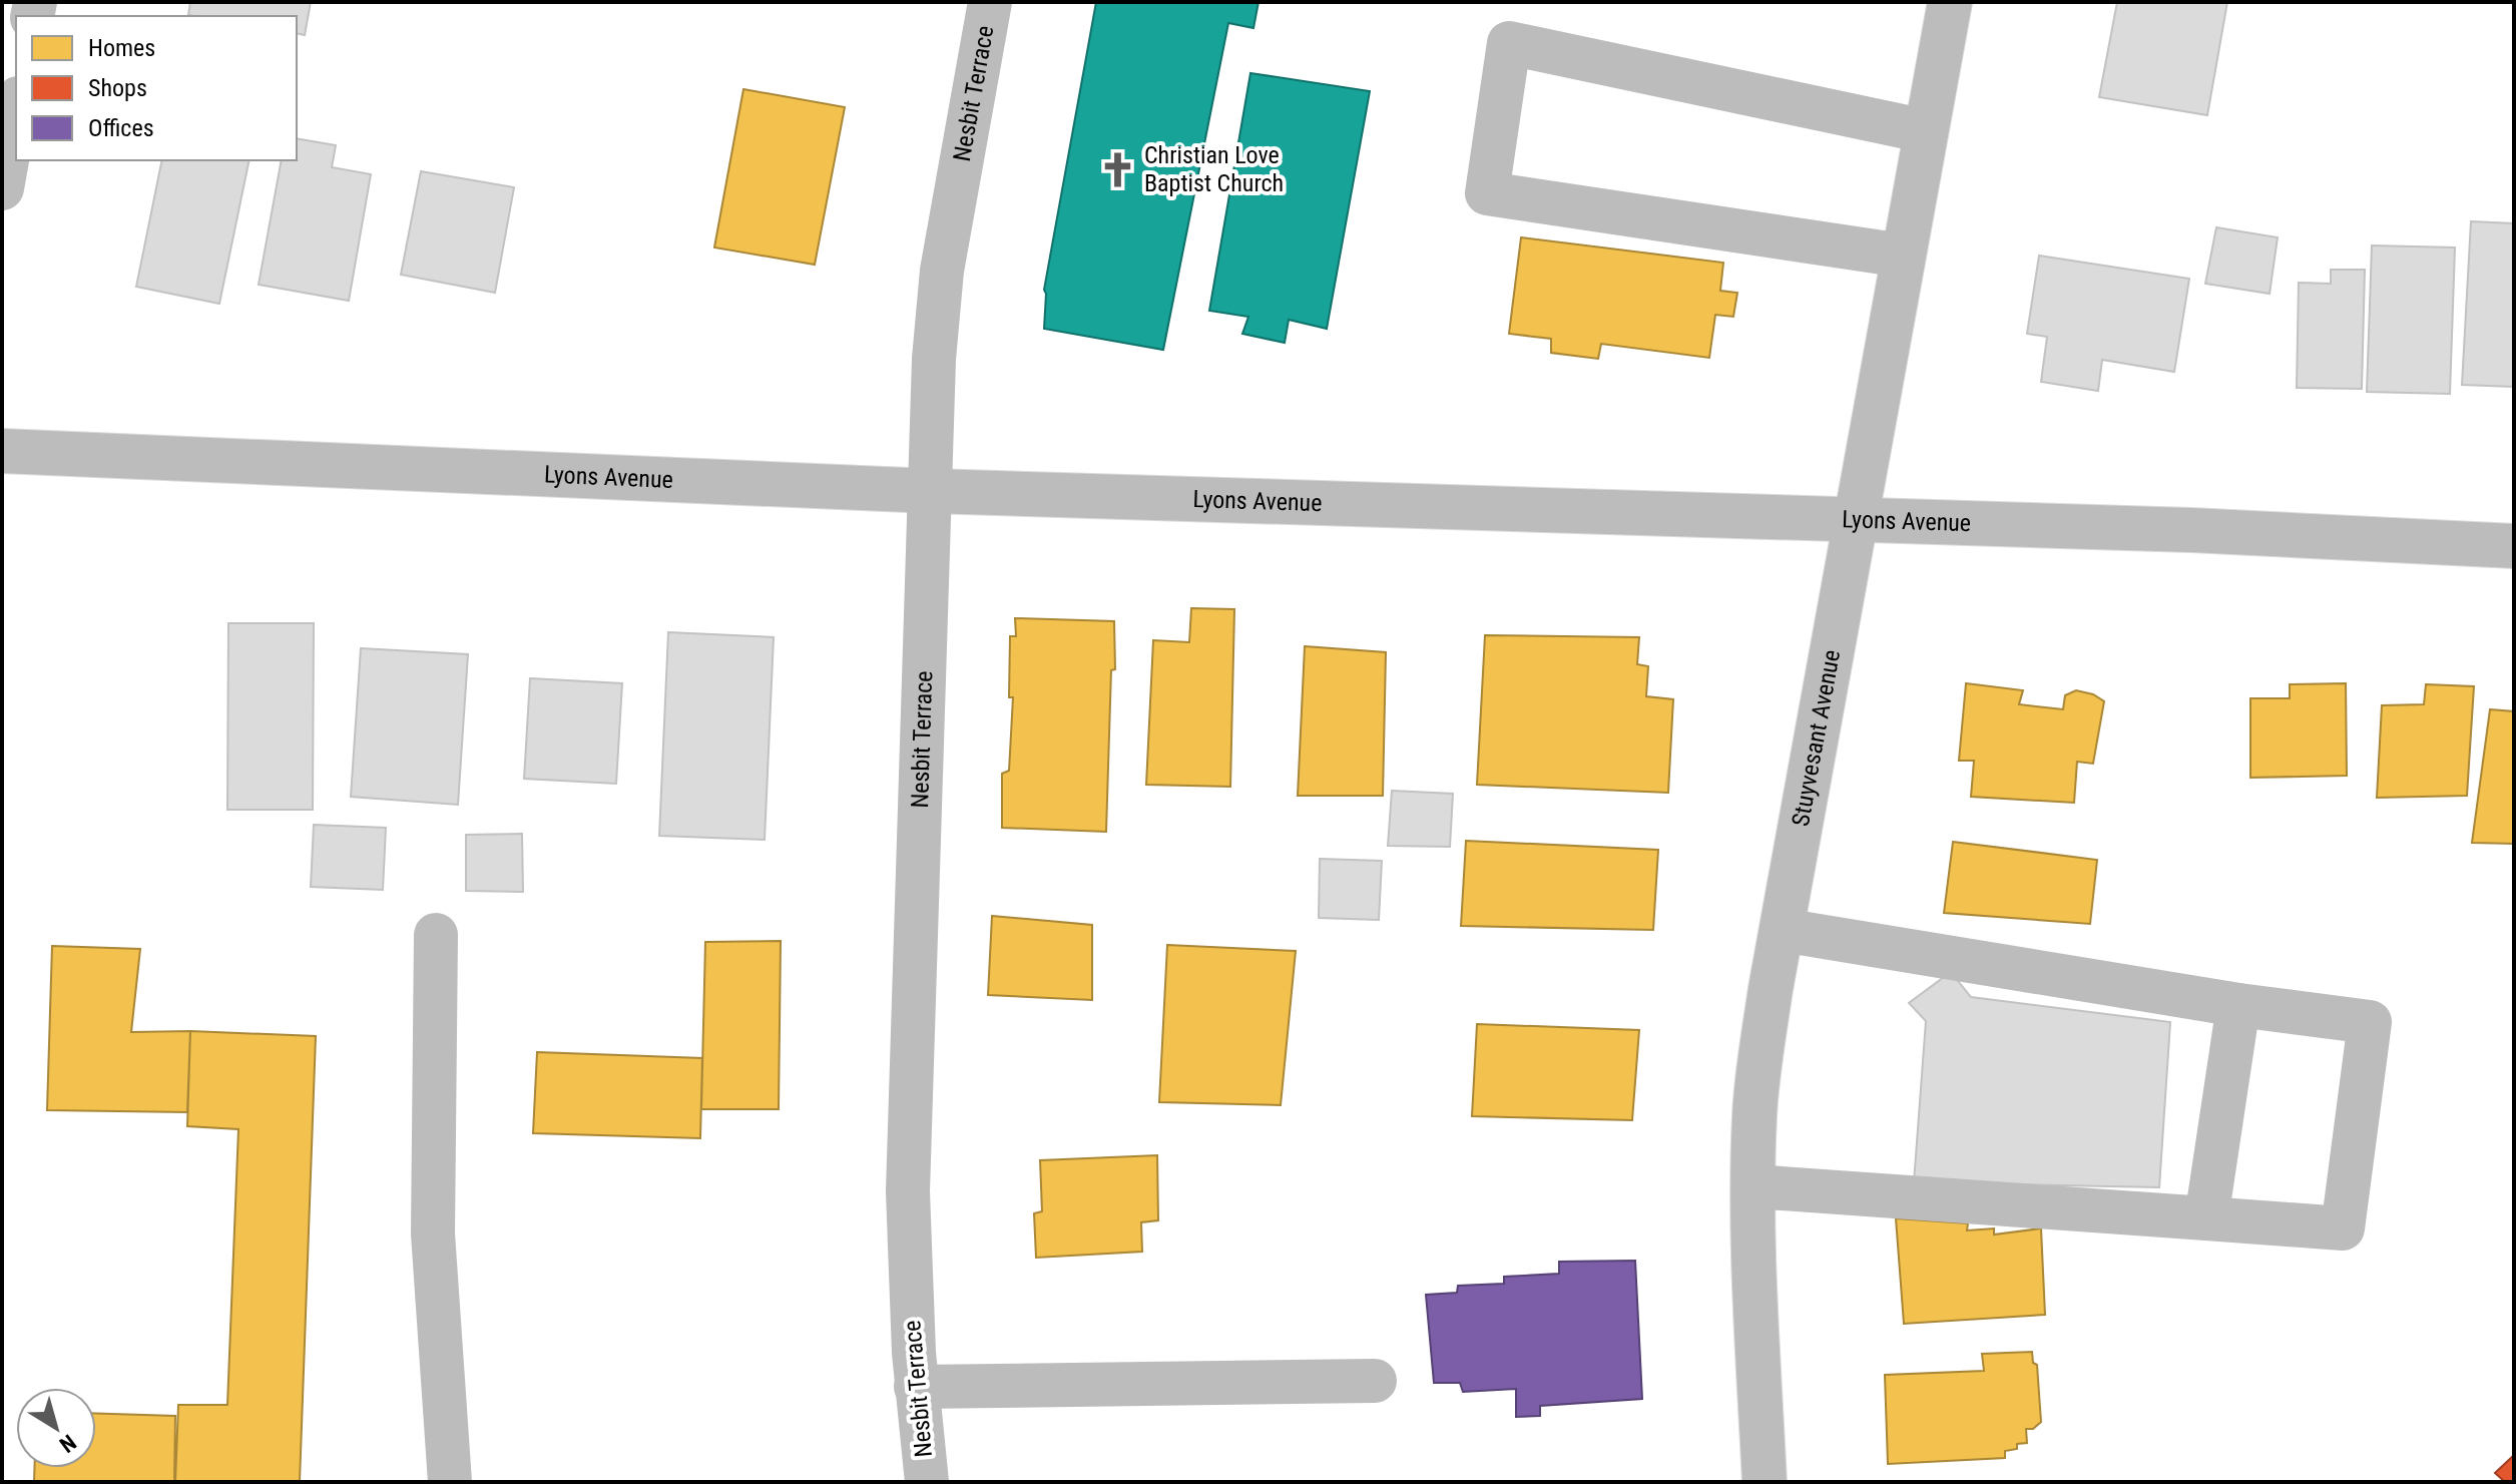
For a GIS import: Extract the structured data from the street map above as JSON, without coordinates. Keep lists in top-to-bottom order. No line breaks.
{"streets":{"main road":["Nesbit Terrace","Lyons Avenue","Stuyvesant Avenue"]},"crossings":[["Nesbit Terrace","Lyons Avenue"],["Lyons Avenue","Stuyvesant Avenue"]],"places":{"church":["Christian Love Baptist Church"]},"legend":["Homes","Shops","Offices"],"north":"bottom right"}
